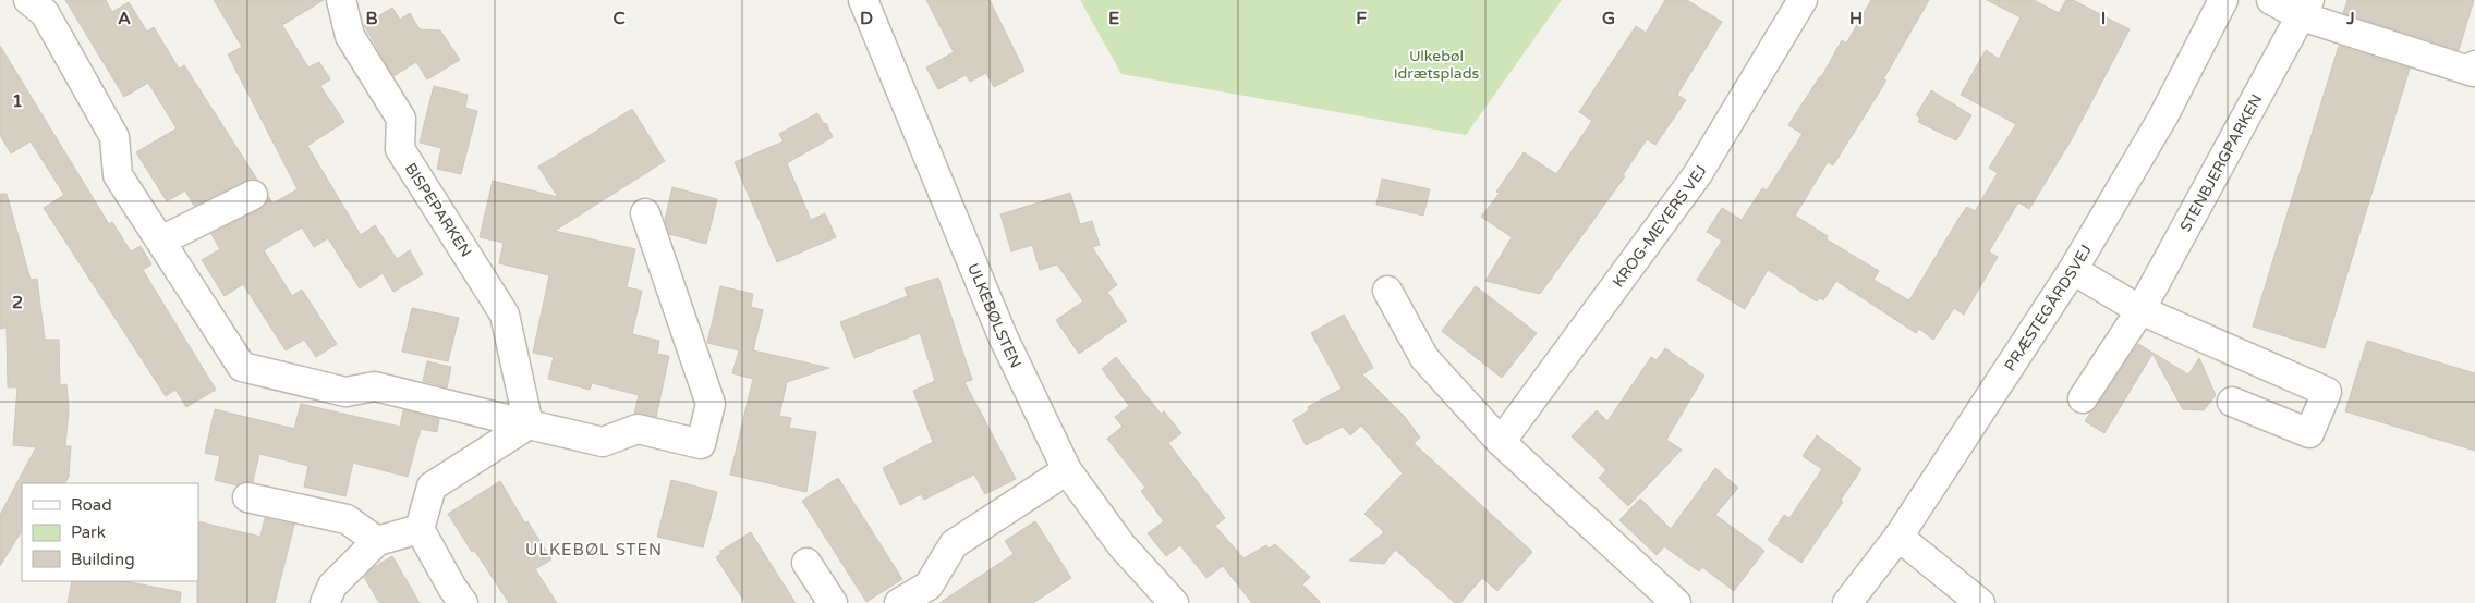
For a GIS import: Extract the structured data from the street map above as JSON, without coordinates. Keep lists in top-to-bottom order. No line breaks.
{"streets":{"street":["STENBJERGPARKEN","BISPEPARKEN","KROG-MEYERS VEJ","PRÆSTEGÅRDSVEJ","ULKEBØLSTEN"]},"districts":["ULKEBØL STEN"],"parks":["Ulkebøl Idrætsplads"],"legend":["Road","Park","Building"],"grid":{"columns":["A","B","C","D","E","F","G","H","I","J"],"rows":["1","2"]}}
